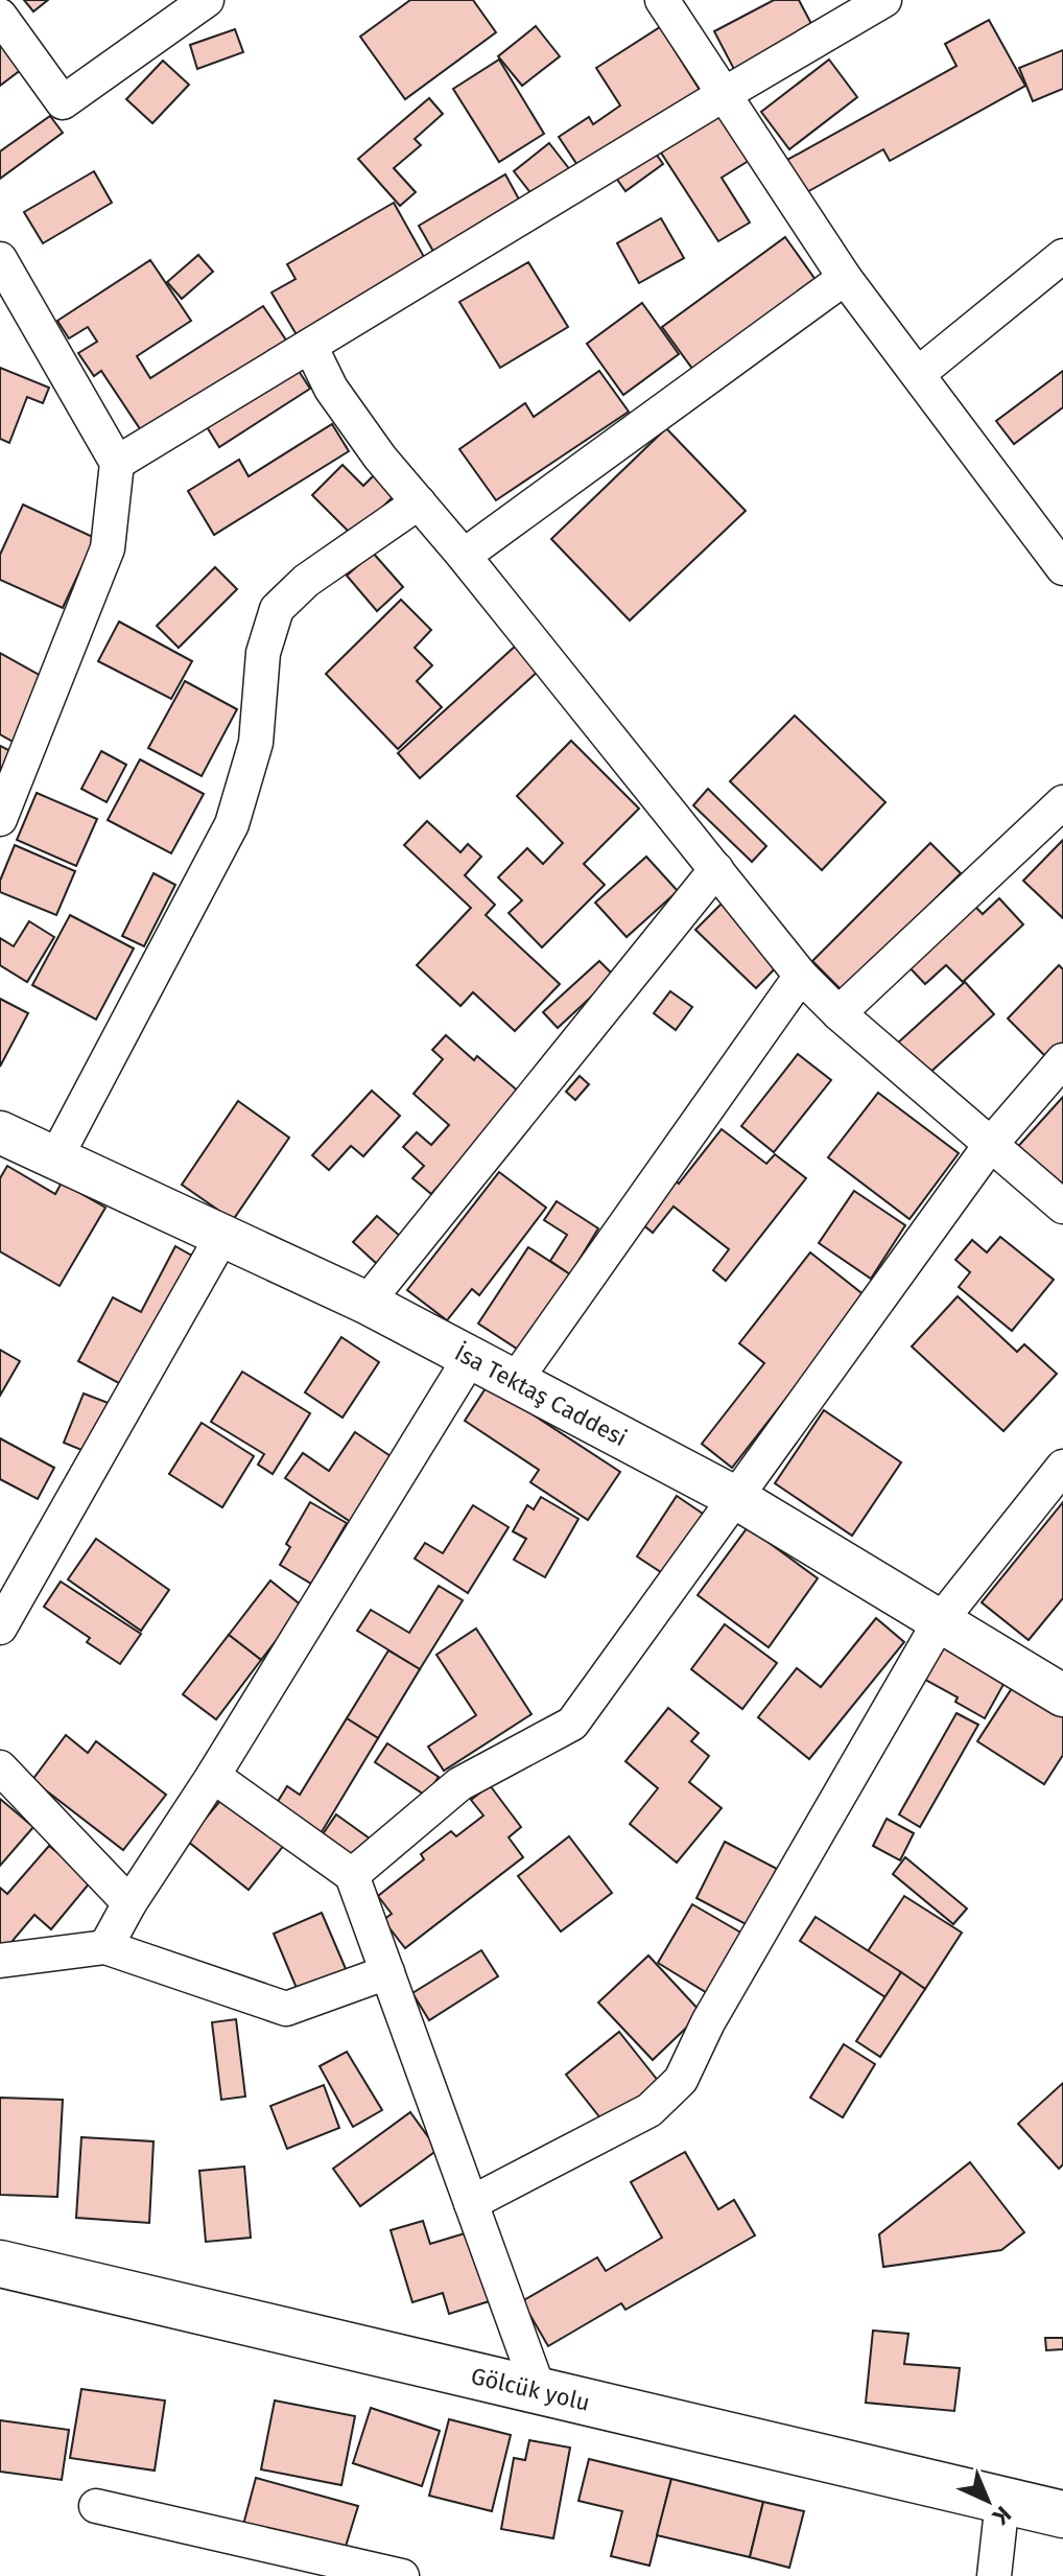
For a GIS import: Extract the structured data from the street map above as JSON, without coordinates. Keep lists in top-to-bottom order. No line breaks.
{"streets":{"main road":["Gölcük yolu"],"street":["İsa Tektaş Caddesi"]},"north":"bottom right"}
